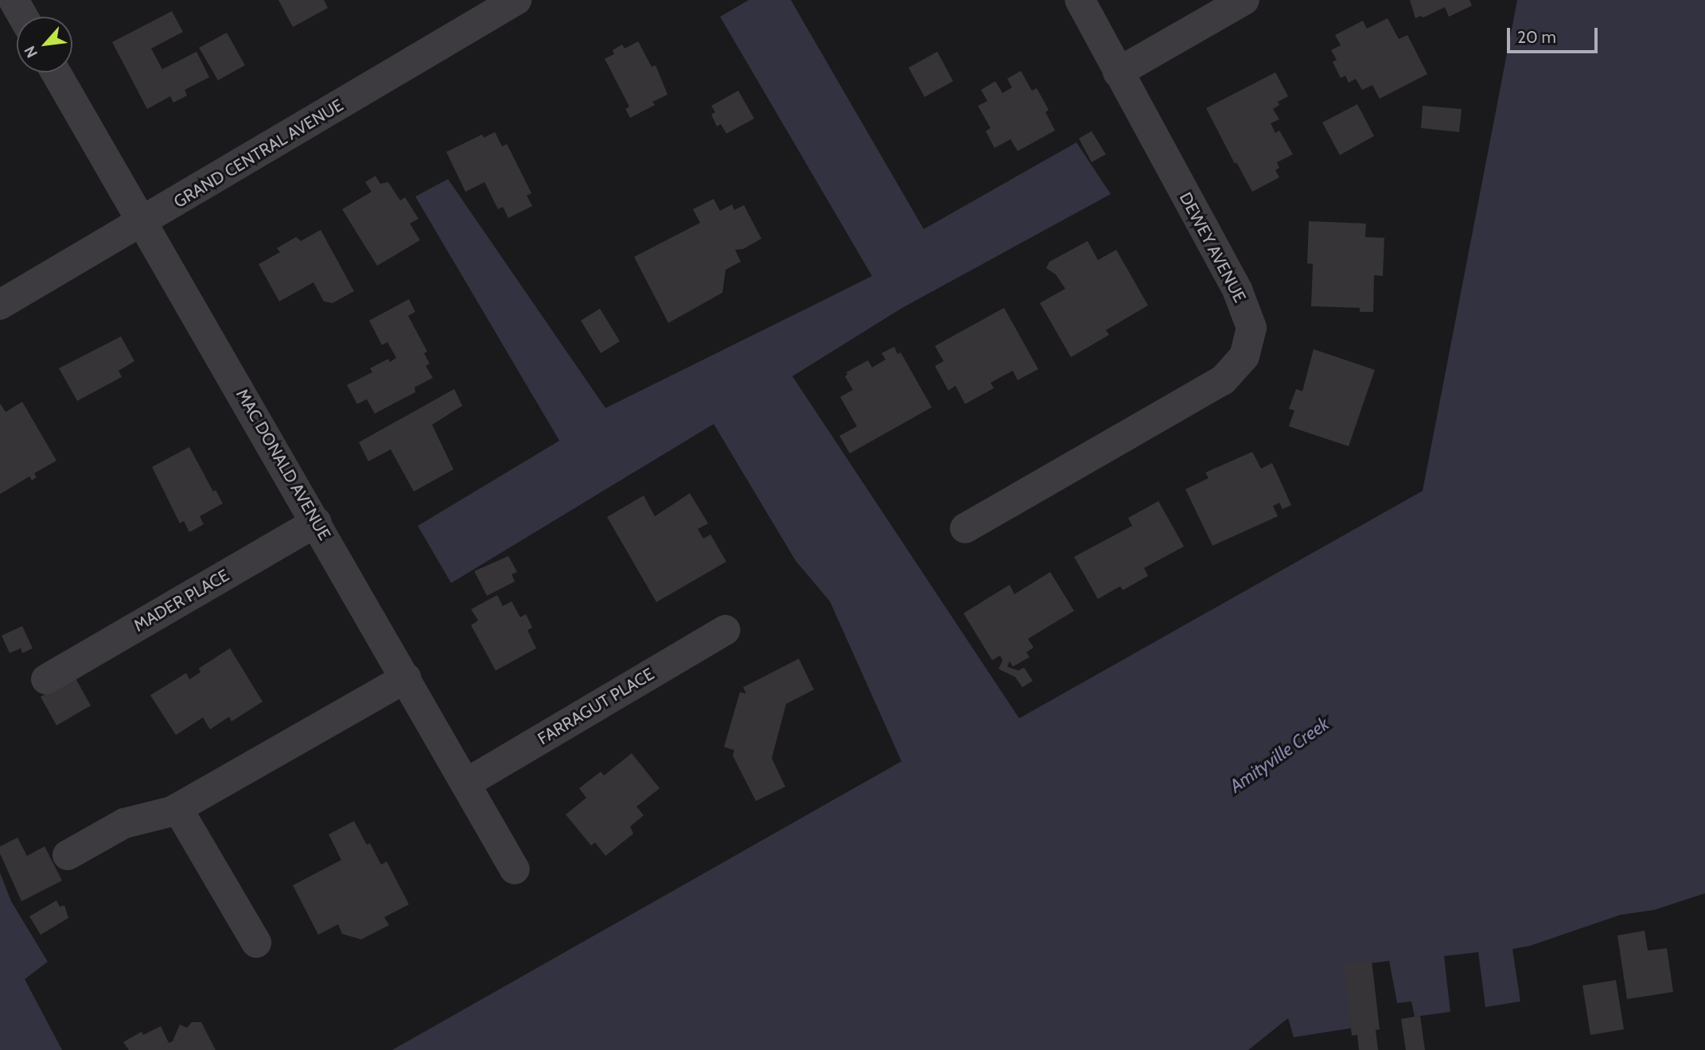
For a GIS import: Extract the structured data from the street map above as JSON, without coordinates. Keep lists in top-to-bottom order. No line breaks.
{"streets":{"street":["GRAND CENTRAL AVENUE","DEWEY AVENUE","MAC DONALD AVENUE","MADER PLACE","FARRAGUT PLACE"]},"crossings":[["GRAND CENTRAL AVENUE","MAC DONALD AVENUE"],["MAC DONALD AVENUE","MADER PLACE"],["MAC DONALD AVENUE","FARRAGUT PLACE"]],"water":["Amityville Creek"],"scale_bar":"20 m","north":"bottom left"}
